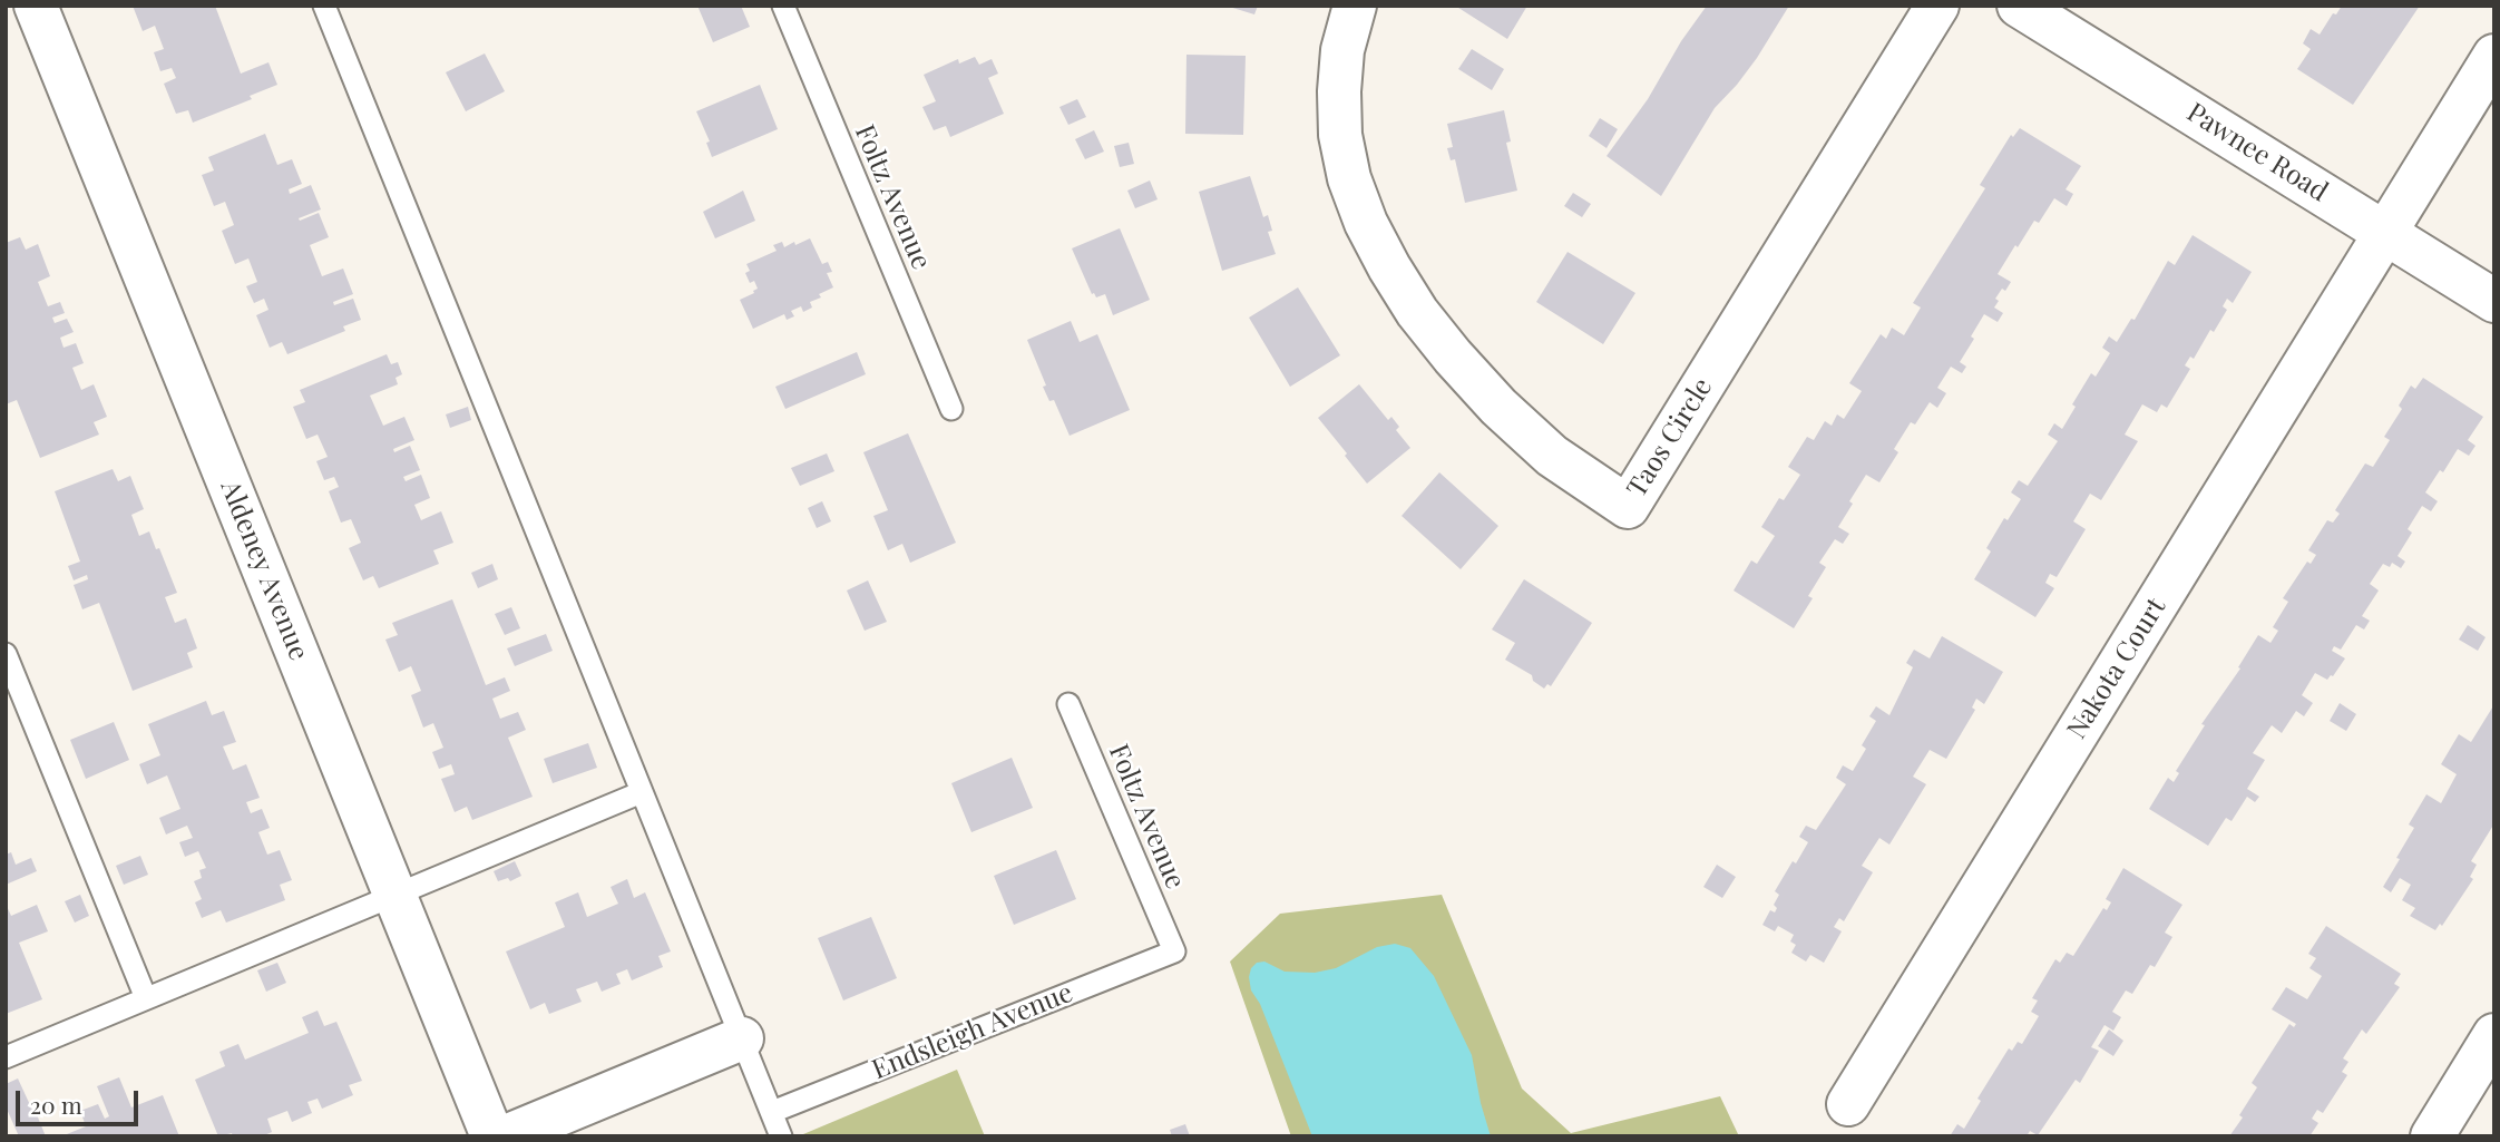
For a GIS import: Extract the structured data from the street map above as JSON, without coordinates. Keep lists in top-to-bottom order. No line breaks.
{"streets":{"street":["Pawnee Road","Taos Circle","Aldeney Avenue","Nakota Court"],"lane":["Foltz Avenue","Endsleigh Avenue"]},"crossings":[["Pawnee Road","Nakota Court"],["Foltz Avenue","Endsleigh Avenue"]],"scale_bar":"20 m"}
